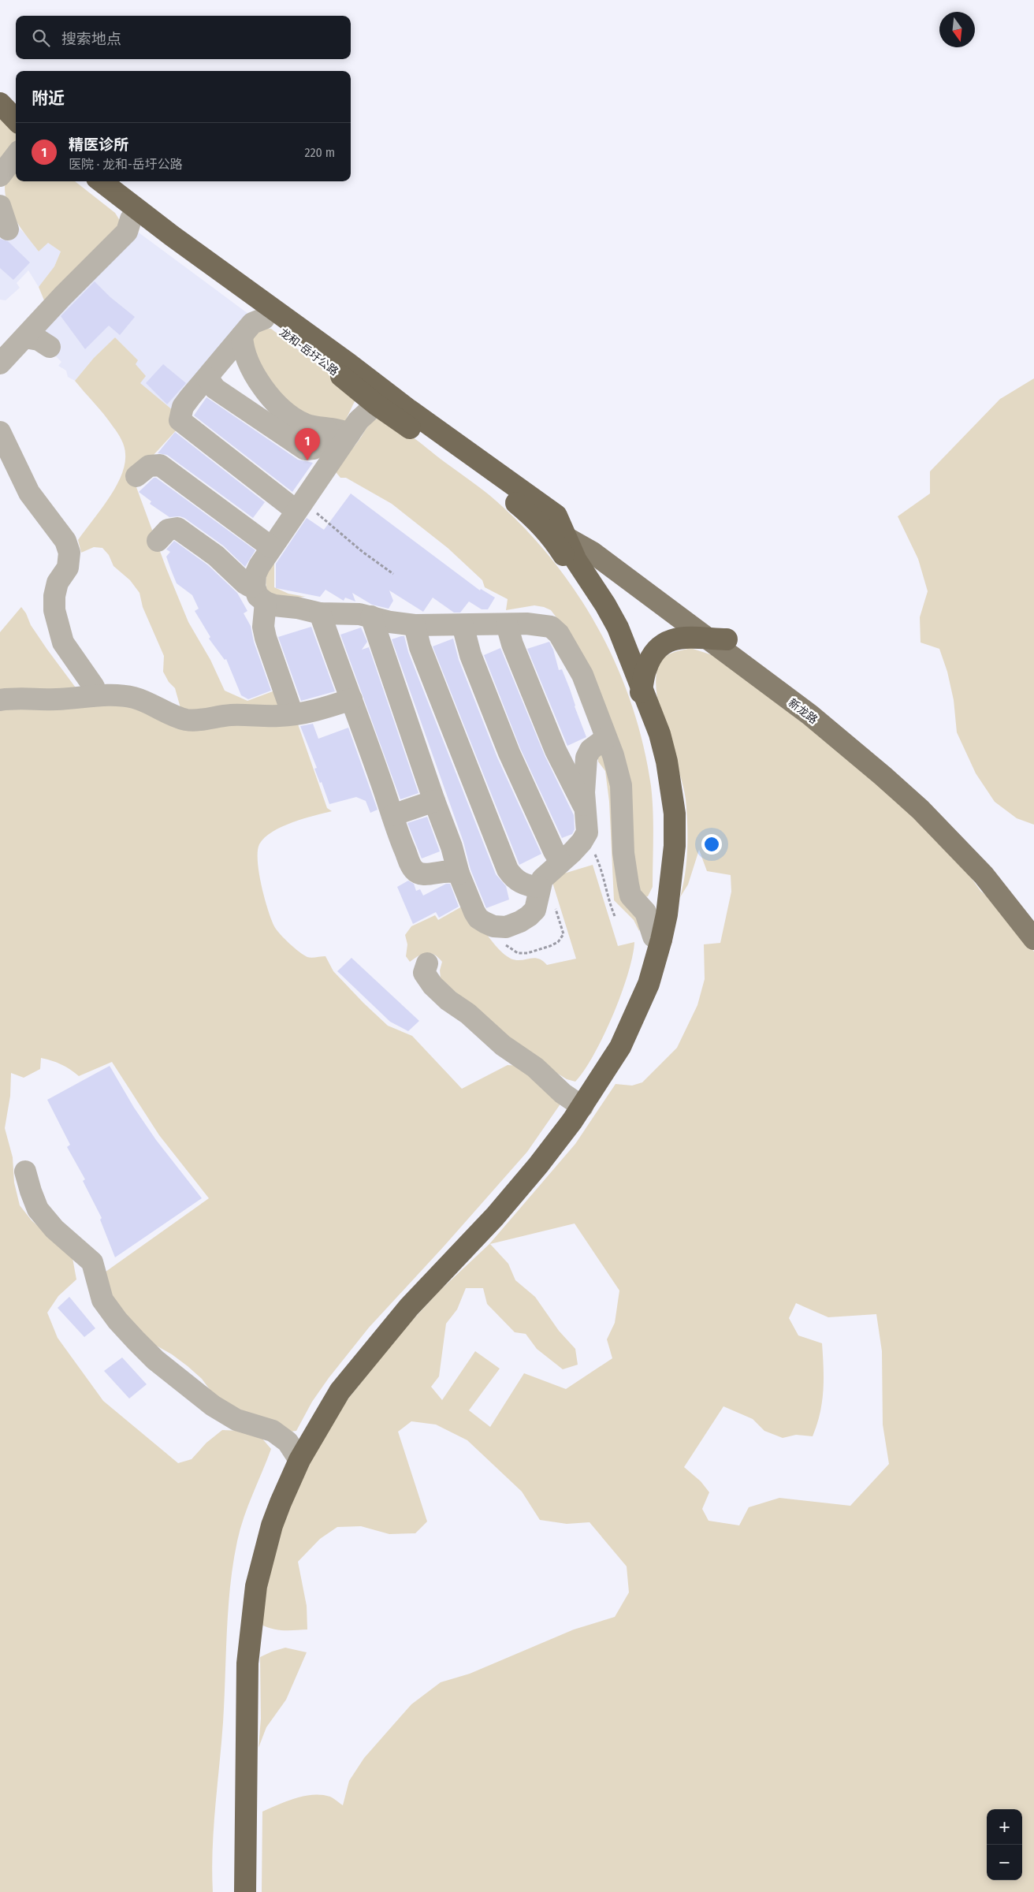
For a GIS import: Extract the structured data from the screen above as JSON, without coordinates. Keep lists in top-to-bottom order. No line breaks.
{"streets":{"highway":["龙和-岳圩公路"],"main road":["新龙路"]},"crossings":[["龙和-岳圩公路","新龙路"]],"north":"bottom","page":{"search":"搜索地点","heading":"附近","list":[{"mark":"1","name":"精医诊所","note":"医院 · 龙和-岳圩公路","value":"220 m"}],"pins":"1","map_buttons":["+","−"]}}
